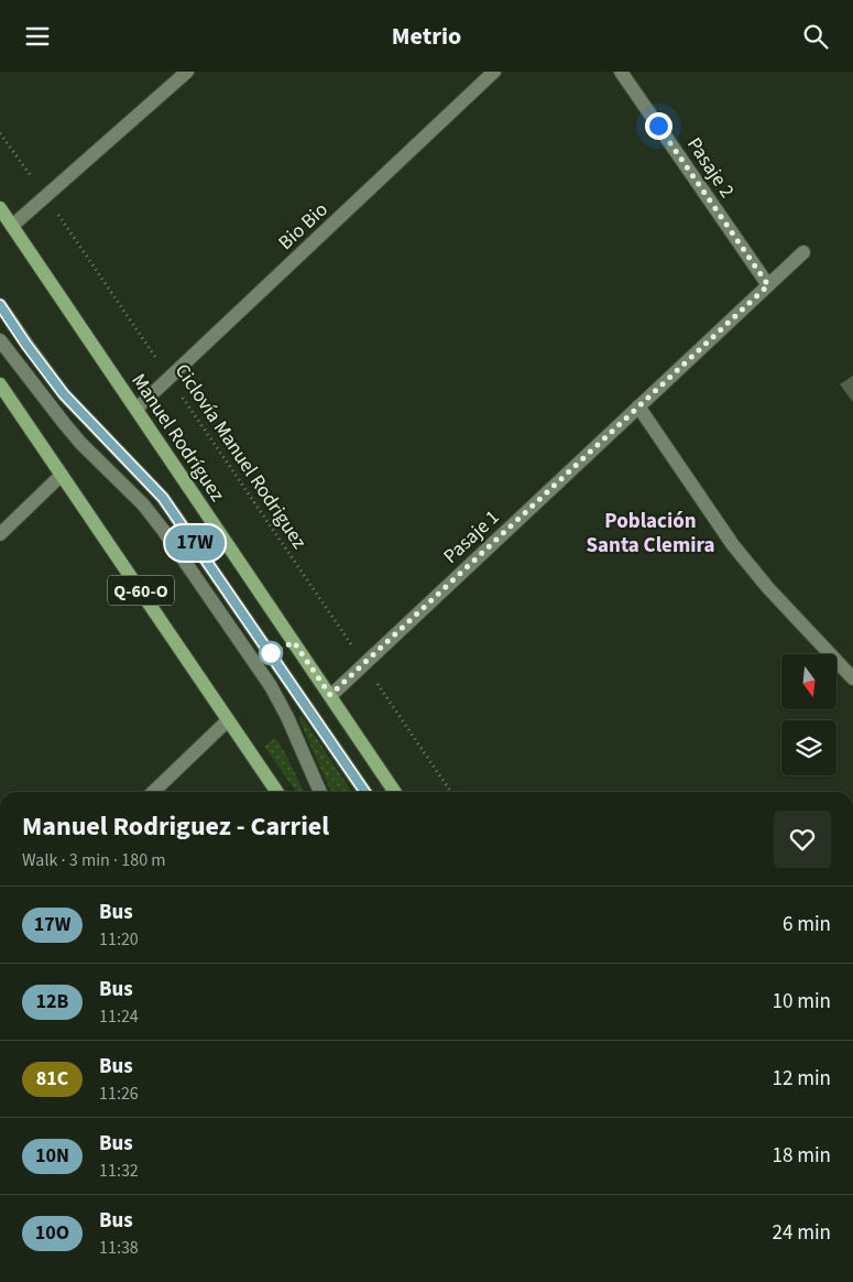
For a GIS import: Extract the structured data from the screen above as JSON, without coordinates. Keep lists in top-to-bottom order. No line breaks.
{"streets":{"main road":["Manuel Rodríguez","Q-60-O"],"street":["Pasaje 2","Bio Bio","Pasaje 1"],"path":["Ciclovía Manuel Rodriguez"]},"crossings":[["Pasaje 2","Pasaje 1"],["Bio Bio","Manuel Rodríguez"],["Bio Bio","Ciclovía Manuel Rodriguez"],["Manuel Rodríguez","Pasaje 1"],["Ciclovía Manuel Rodriguez","Pasaje 1"]],"districts":["Población Santa Clemira"],"lines":["bus line 17W"],"north":"bottom","page":{"header":"Metrio","on_map":"17W","heading":["Manuel Rodriguez - Carriel","Walk · 3 min · 180 m"],"list":[{"mark":"17W","name":"Bus","note":"11:20","value":"6 min"},{"mark":"12B","name":"Bus","note":"11:24","value":"10 min"},{"mark":"81C","name":"Bus","note":"11:26","value":"12 min"},{"mark":"10N","name":"Bus","note":"11:32","value":"18 min"},{"mark":"10O","name":"Bus","note":"11:38","value":"24 min"}]}}
